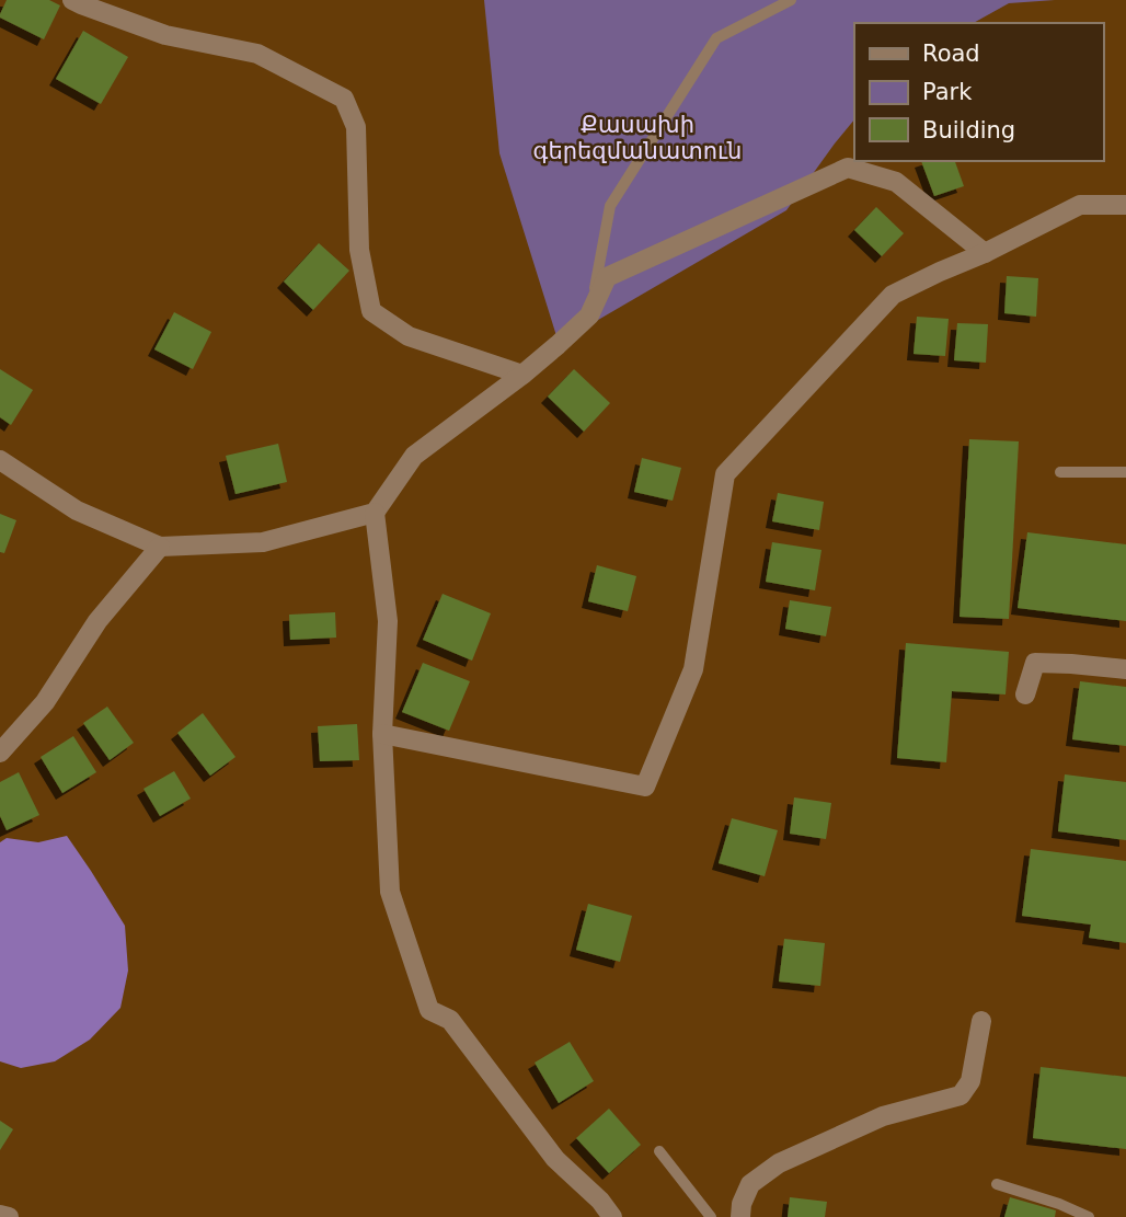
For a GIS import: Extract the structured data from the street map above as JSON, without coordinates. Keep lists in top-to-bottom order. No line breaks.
{"parks":["Քասախի գերեզմանատուն"],"legend":["Road","Park","Building"]}
